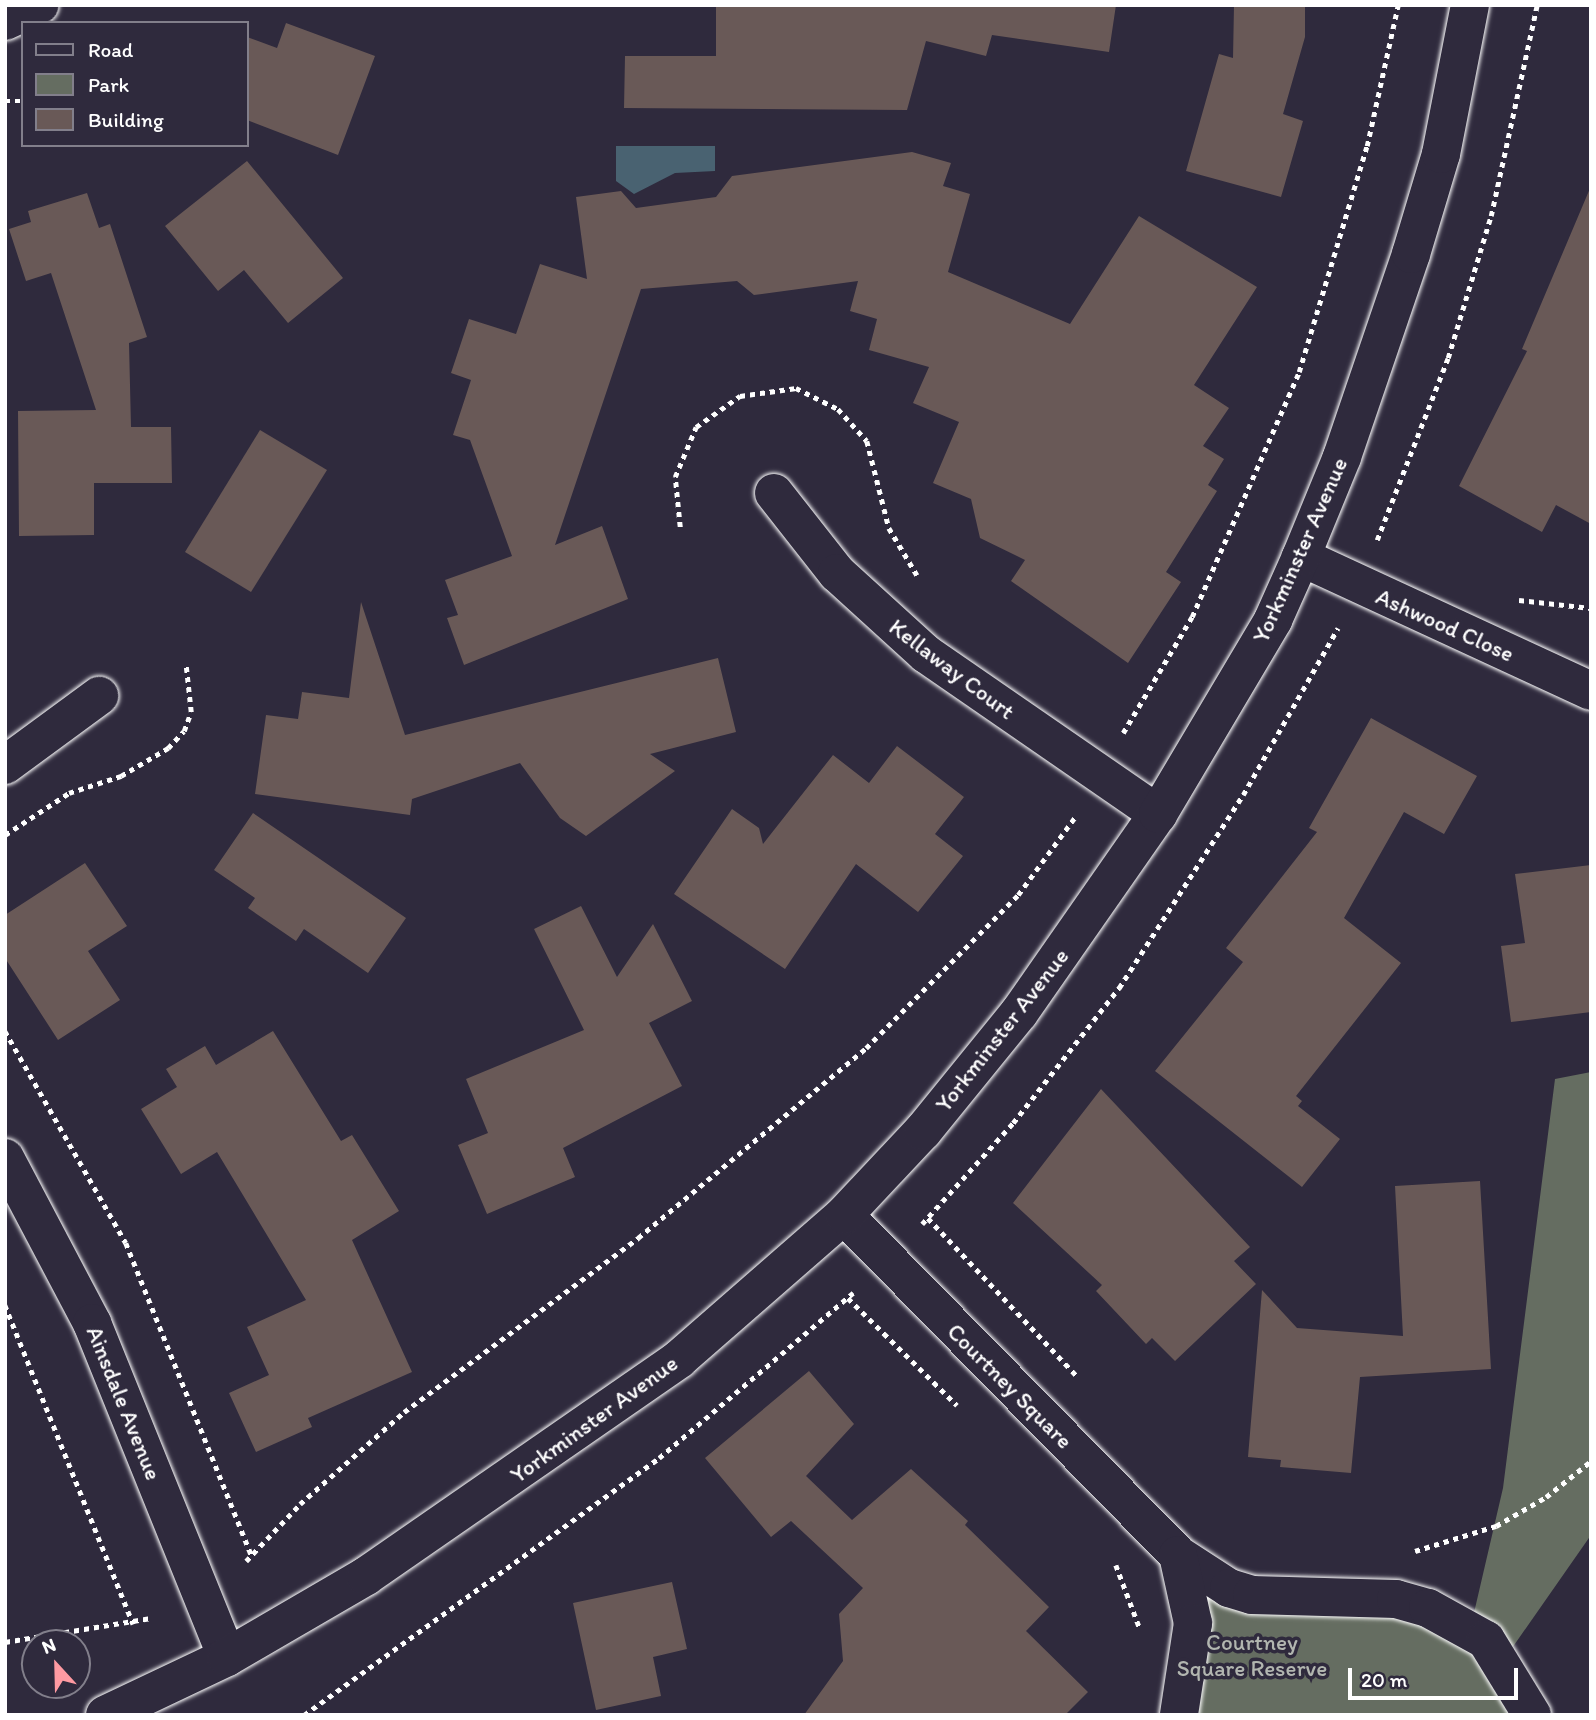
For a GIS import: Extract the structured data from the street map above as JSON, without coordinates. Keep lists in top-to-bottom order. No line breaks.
{"streets":{"street":["Yorkminster Avenue","Ashwood Close","Kellaway Court","Courtney Square","Ainsdale Avenue"]},"crossings":[["Yorkminster Avenue","Ashwood Close"],["Yorkminster Avenue","Kellaway Court"],["Yorkminster Avenue","Courtney Square"],["Yorkminster Avenue","Ainsdale Avenue"]],"parks":["Courtney Square Reserve"],"legend":["Road","Park","Building"],"scale_bar":"20 m","north":"top"}
